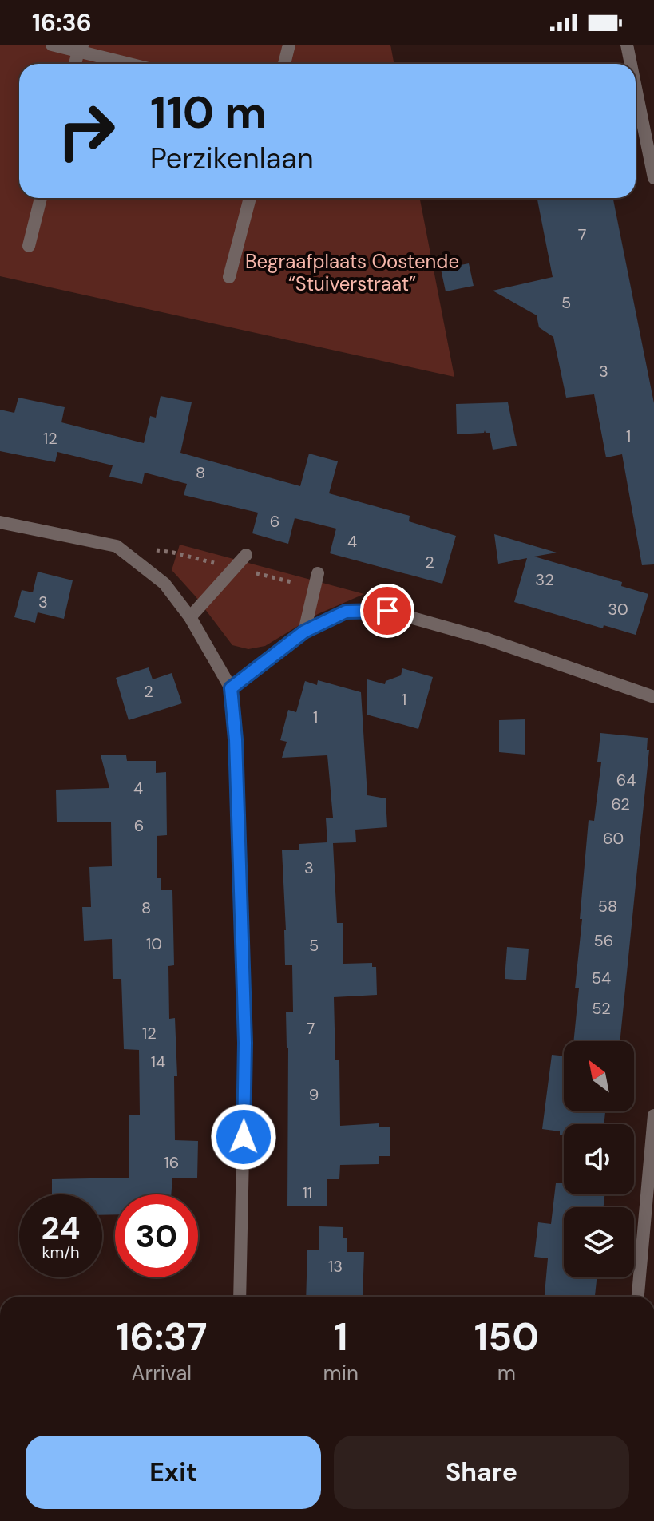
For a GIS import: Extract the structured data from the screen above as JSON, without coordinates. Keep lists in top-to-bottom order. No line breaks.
{"parks":["Begraafplaats Oostende “Stuiverstraat”"],"house_numbers":["7","5","3","1","12","8","6","4","2","32","3","30","2","1","1","64","4","62","6","60","3","58","8","56","10","5","54","52","7","12","14","9","16","11","13"],"north":"top left","page":{"status":"16:36","turn":["110 m","Perzikenlaan"],"speed":"24 km/h","limit":"30","eta":["16:37","Arrival","1","min","150","m"],"buttons":["Exit","Share"]}}
